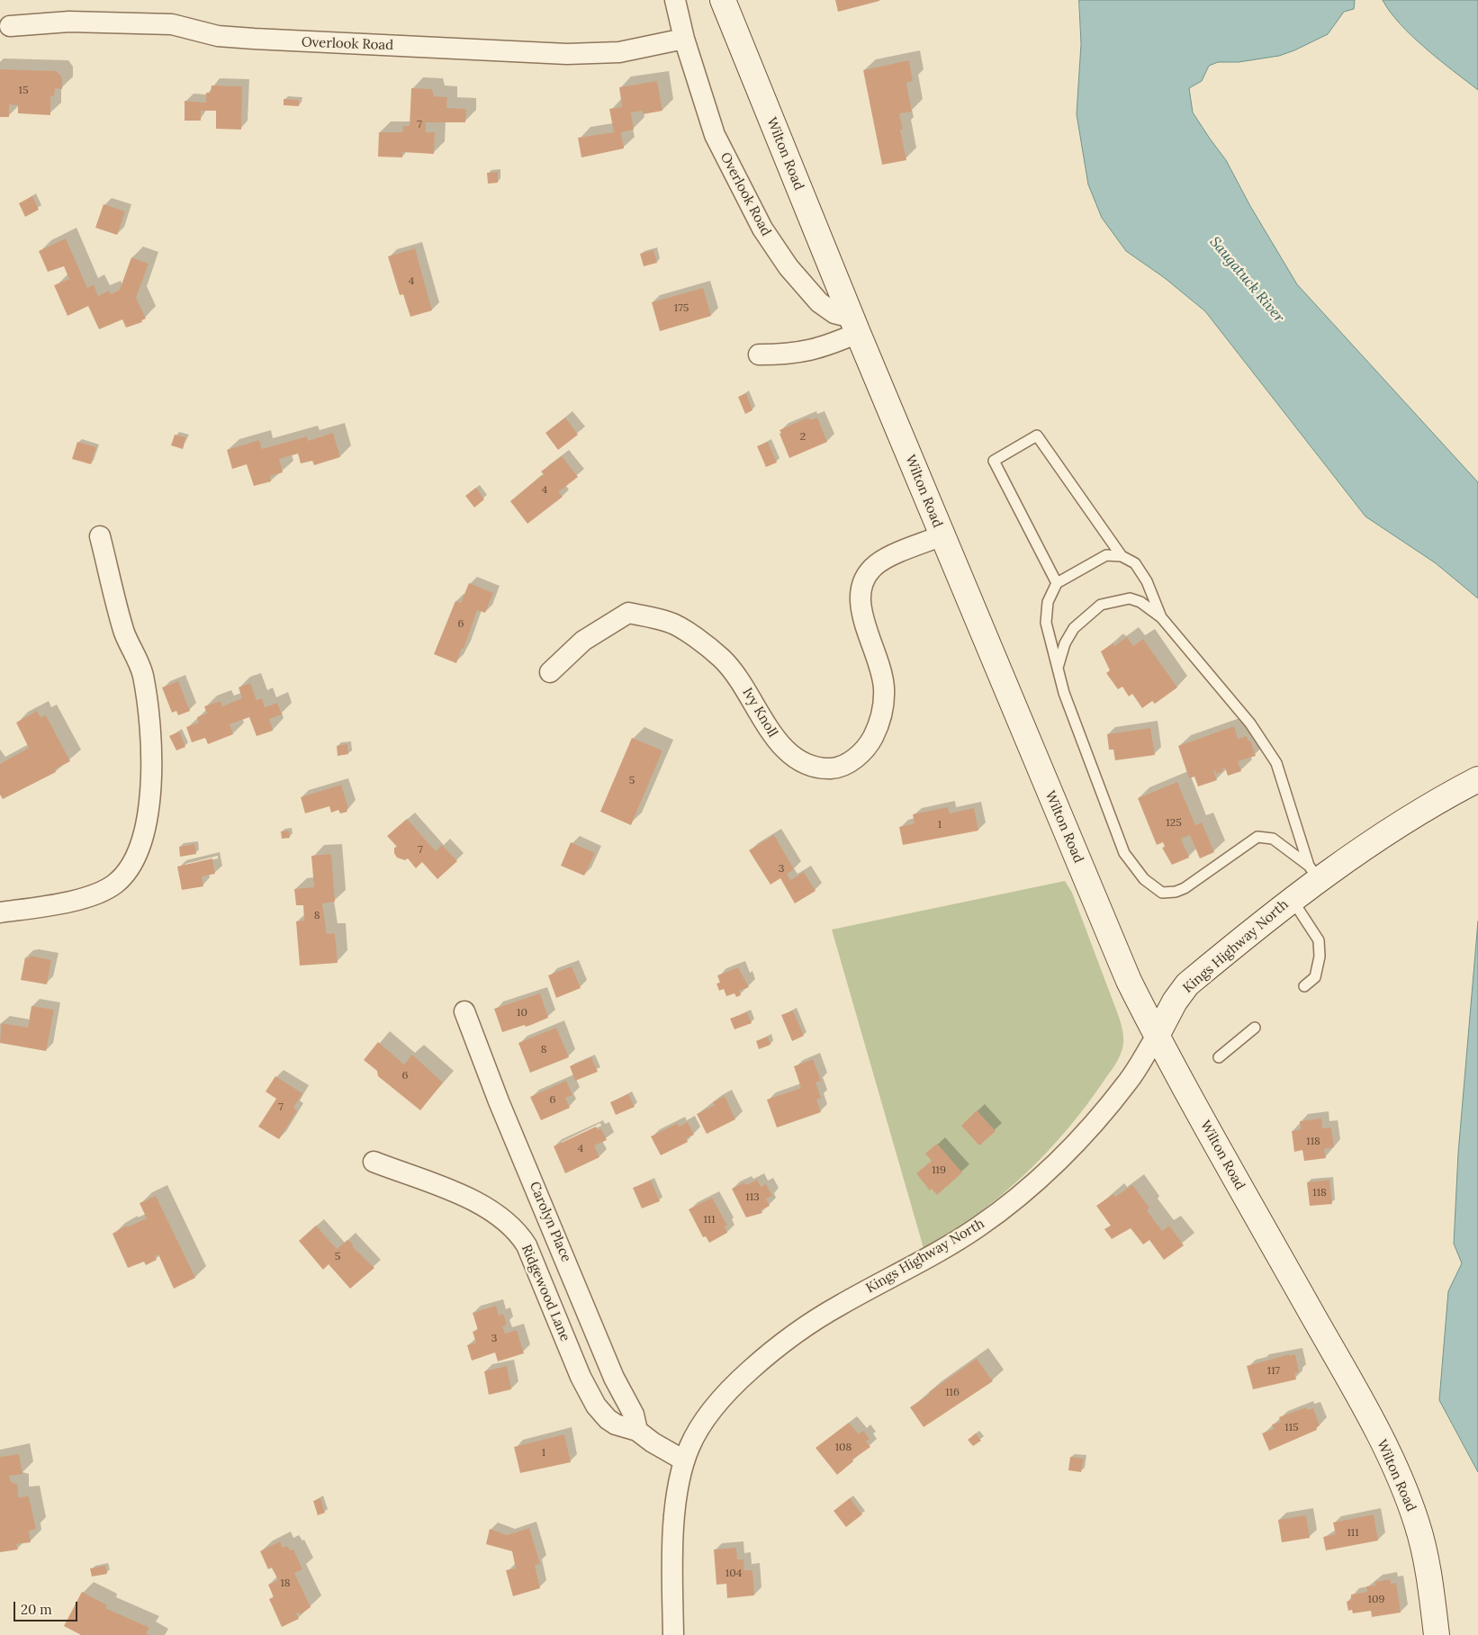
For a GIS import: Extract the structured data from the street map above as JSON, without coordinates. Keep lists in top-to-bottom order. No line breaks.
{"streets":{"main road":["Wilton Road","Kings Highway North"],"street":["Overlook Road","Ivy Knoll","Carolyn Place","Ridgewood Lane"]},"crossings":[["Overlook Road","Wilton Road"],["Wilton Road","Ivy Knoll"],["Wilton Road","Kings Highway North"],["Kings Highway North","Ridgewood Lane"],["Carolyn Place","Ridgewood Lane"]],"water":["Saugatuck River"],"house_numbers":["15","7","4","175","2","4","6","5","125","1","7","3","8","10","8","6","6","7","118","4","119","118","113","111","5","3","117","116","115","108","1","111","104","18","109"],"scale_bar":"20 m"}
